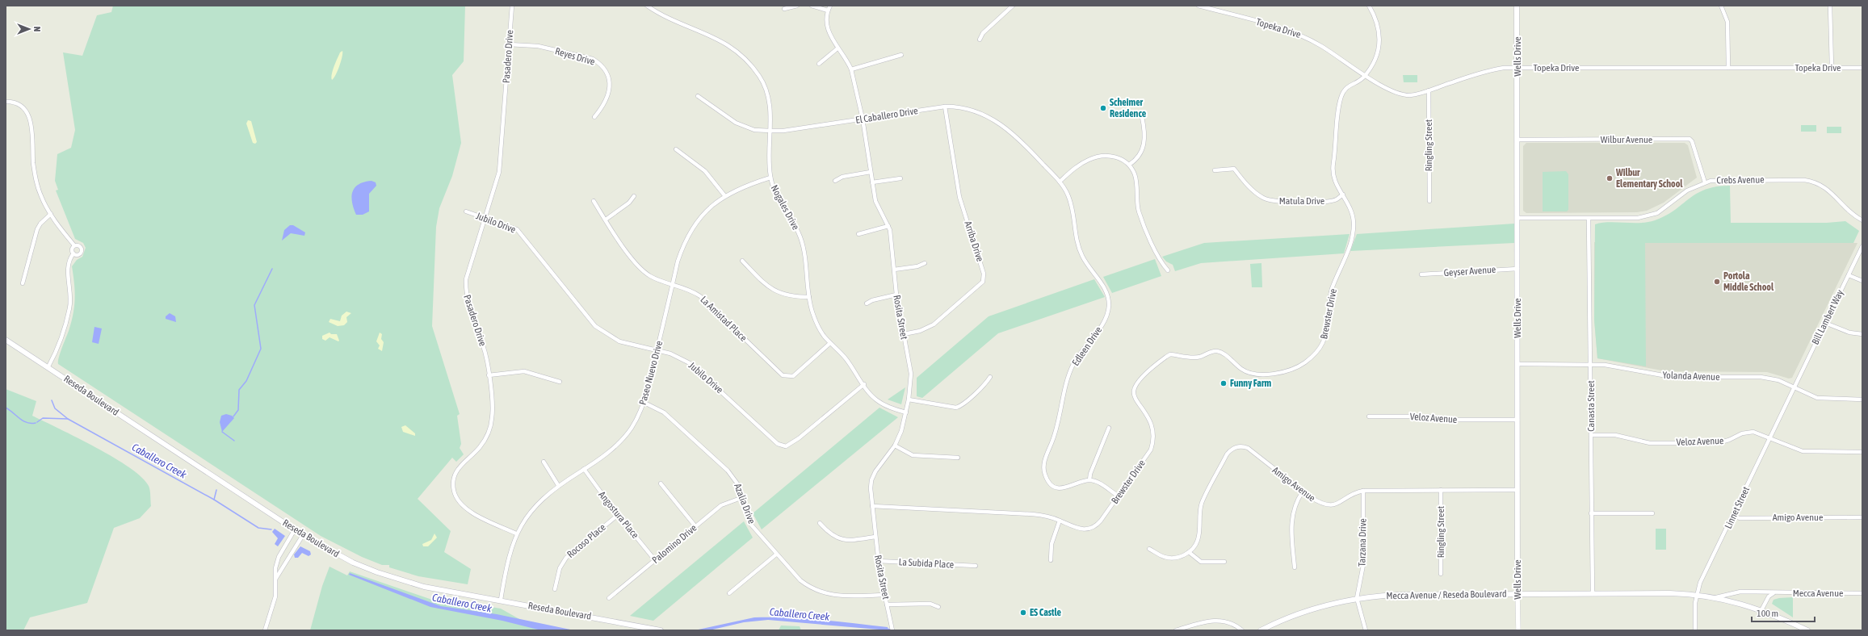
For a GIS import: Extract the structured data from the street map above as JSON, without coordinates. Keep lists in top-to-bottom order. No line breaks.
{"streets":{"main road":["Wells Drive","Reseda Boulevard","Mecca Avenue / Reseda Boulevard"],"street":["Topeka Drive","Pasadero Drive","Reyes Drive","El Caballero Drive","Wilbur Avenue","Ringling Street","Crebs Avenue","Matula Drive","Nogales Drive","Jubilo Drive","Arriba Drive","Geyser Avenue","Brewster Drive","Rosita Street","Bill Lambert Way","La Amistad Place","Edleen Drive","Paseo Nuevo Drive","Yolanda Avenue","Canasta Street","Veloz Avenue","Amigo Avenue","Azalia Drive","Linnet Street","Angostura Place","Rocoso Place","Tarzana Drive","Palomino Drive","La Subida Place","Mecca Avenue"]},"crossings":[["Topeka Drive","Wells Drive"],["Topeka Drive","Ringling Street"],["Topeka Drive","Brewster Drive"],["Pasadero Drive","Reyes Drive"],["Pasadero Drive","Jubilo Drive"],["Pasadero Drive","Paseo Nuevo Drive"],["Wells Drive","Wilbur Avenue"],["Wells Drive","Crebs Avenue"],["Wells Drive","Geyser Avenue"],["Wells Drive","Yolanda Avenue"],["Wells Drive","Veloz Avenue"],["Wells Drive","Amigo Avenue"],["Wells Drive","Mecca Avenue / Reseda Boulevard"],["El Caballero Drive","Nogales Drive"],["El Caballero Drive","Arriba Drive"],["El Caballero Drive","Rosita Street"],["El Caballero Drive","Edleen Drive"],["Wilbur Avenue","Crebs Avenue"],["Ringling Street","Amigo Avenue"],["Crebs Avenue","Canasta Street"],["Matula Drive","Brewster Drive"],["Nogales Drive","Jubilo Drive"],["Nogales Drive","Rosita Street"],["Nogales Drive","La Amistad Place"],["Nogales Drive","Paseo Nuevo Drive"],["Jubilo Drive","Paseo Nuevo Drive"],["Arriba Drive","Rosita Street"],["Brewster Drive","Rosita Street"],["Rosita Street","Azalia Drive"],["Rosita Street","La Subida Place"],["Bill Lambert Way","Yolanda Avenue"],["Bill Lambert Way","Linnet Street"],["La Amistad Place","Paseo Nuevo Drive"],["Paseo Nuevo Drive","Reseda Boulevard"],["Paseo Nuevo Drive","Azalia Drive"],["Paseo Nuevo Drive","Angostura Place"],["Yolanda Avenue","Canasta Street"],["Yolanda Avenue","Linnet Street"],["Canasta Street","Veloz Avenue"],["Canasta Street","Mecca Avenue / Reseda Boulevard"],["Veloz Avenue","Linnet Street"],["Amigo Avenue","Linnet Street"],["Amigo Avenue","Tarzana Drive"],["Azalia Drive","Palomino Drive"],["Linnet Street","Mecca Avenue / Reseda Boulevard"],["Angostura Place","Rocoso Place"],["Angostura Place","Palomino Drive"],["Tarzana Drive","Mecca Avenue / Reseda Boulevard"]],"water":["Caballero Creek"],"places":["Scheimer Residence","Wilbur Elementary School","Portola Middle School","Funny Farm","ES Castle"],"scale_bar":"100 m","north":"right"}
